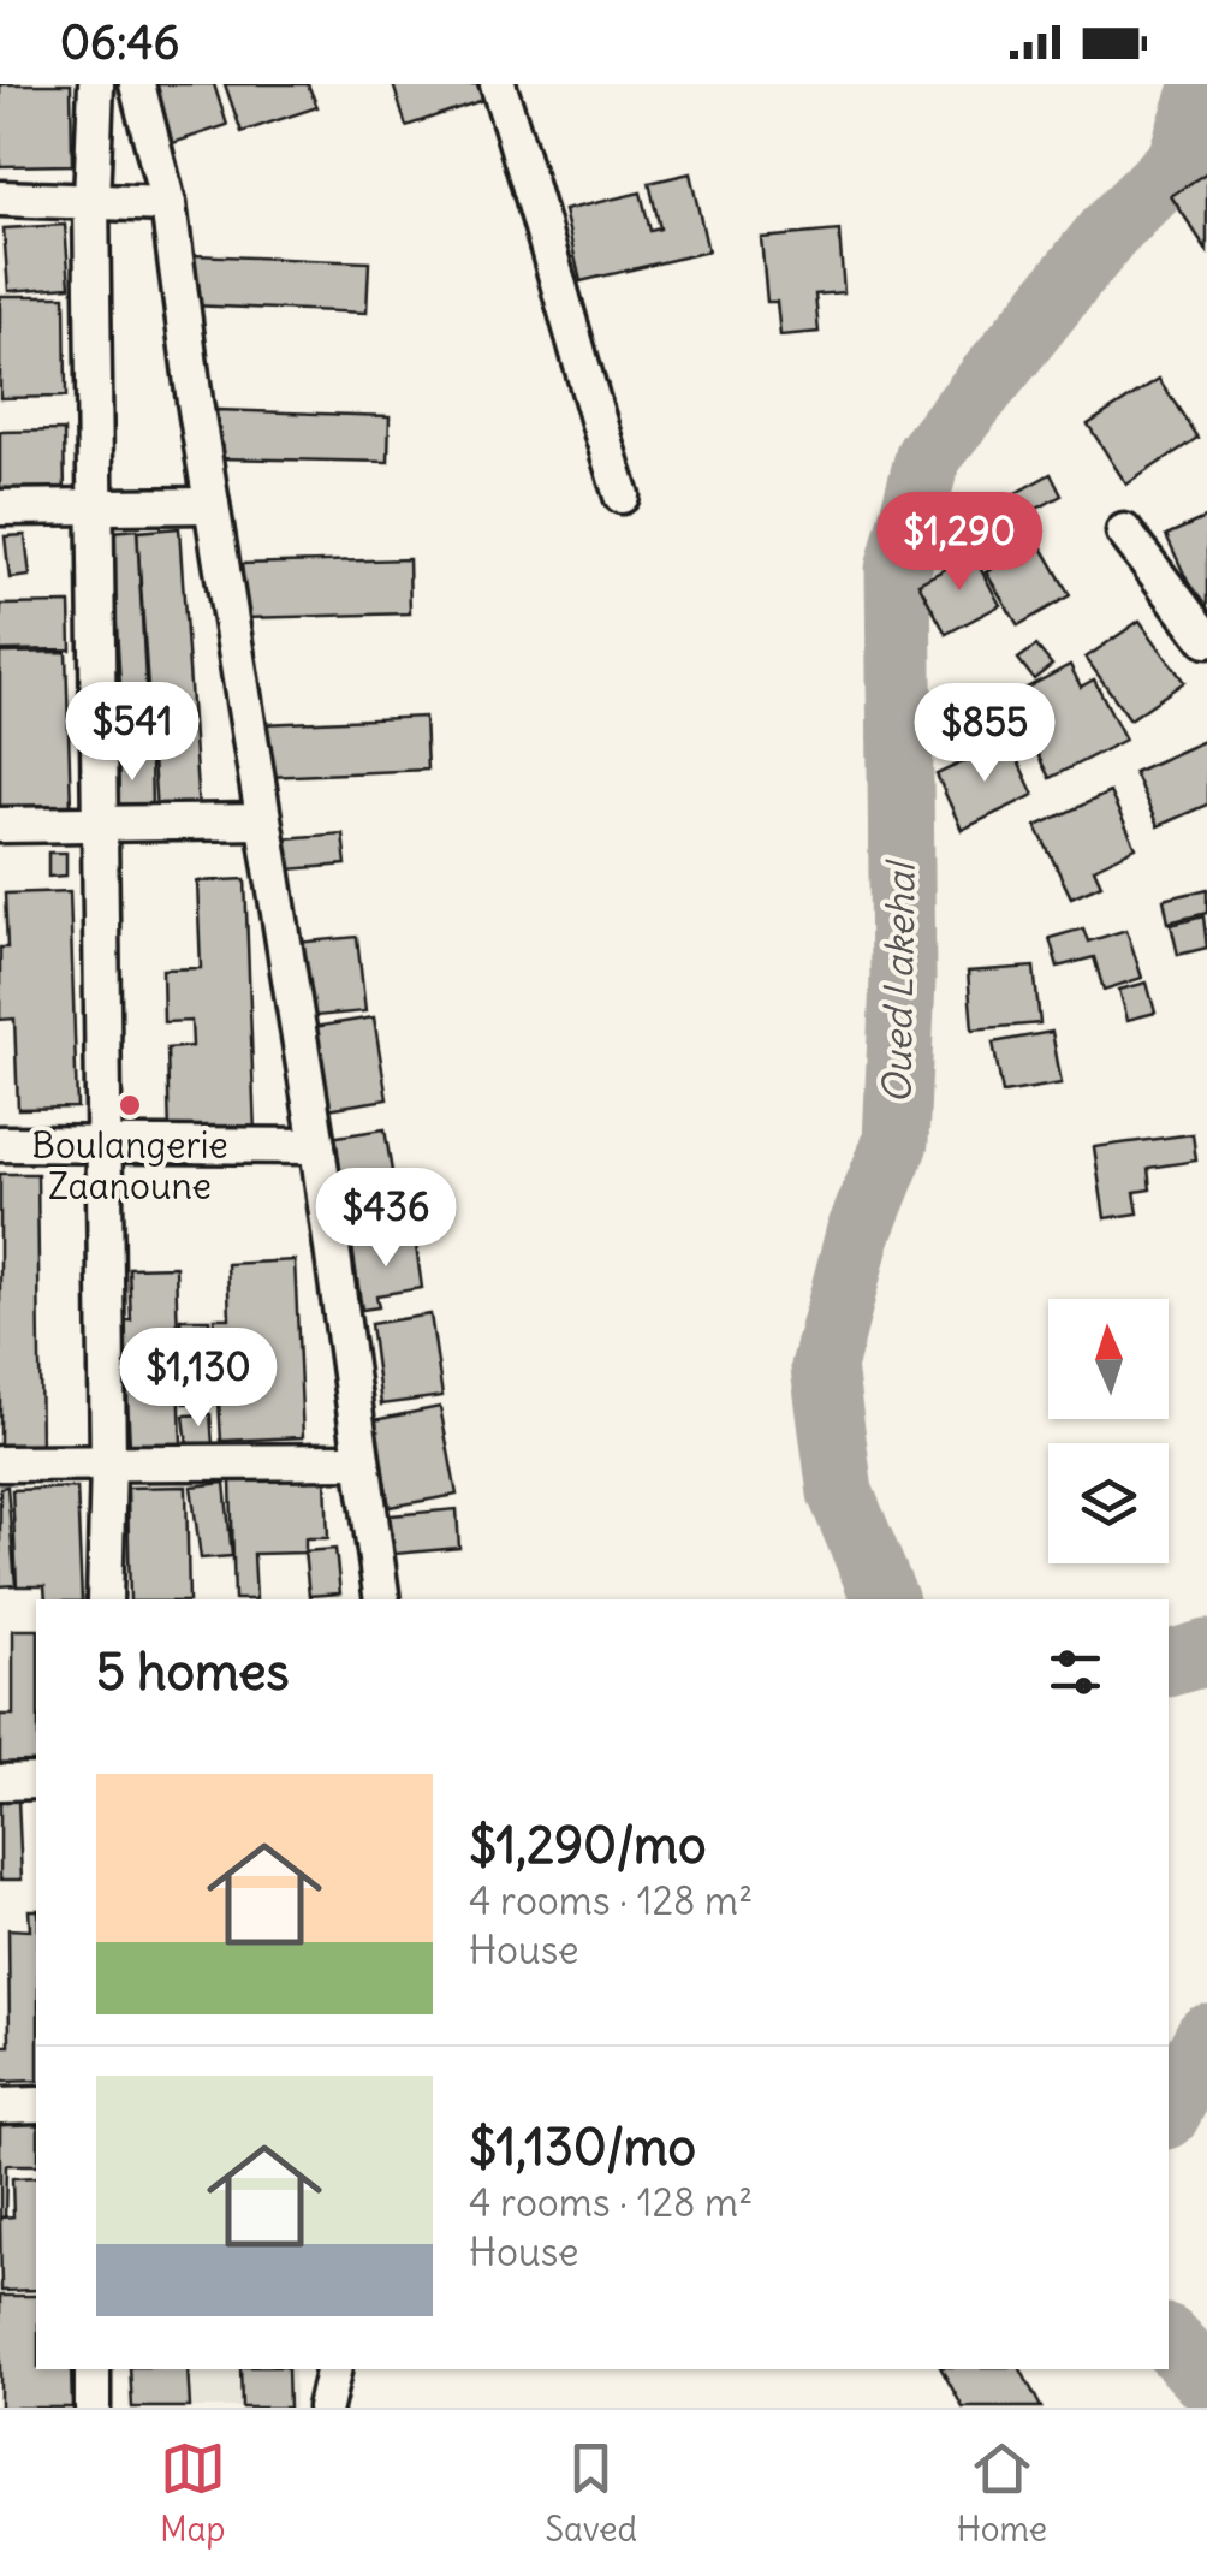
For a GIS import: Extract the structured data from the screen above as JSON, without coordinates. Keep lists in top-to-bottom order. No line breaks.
{"water":["Oued Lakehal"],"places":["Boulangerie Zaanoune"],"north":"top","page":{"status":"06:46","price":["$1,290","$541","$855","$436","$1,130"],"heading":"5 homes","list":[{"name":"$1,290/mo","note":"4 rooms · 128 m² · House"},{"name":"$1,130/mo","note":"4 rooms · 128 m² · House"}],"tabs":["Map","Saved","Home"]}}
